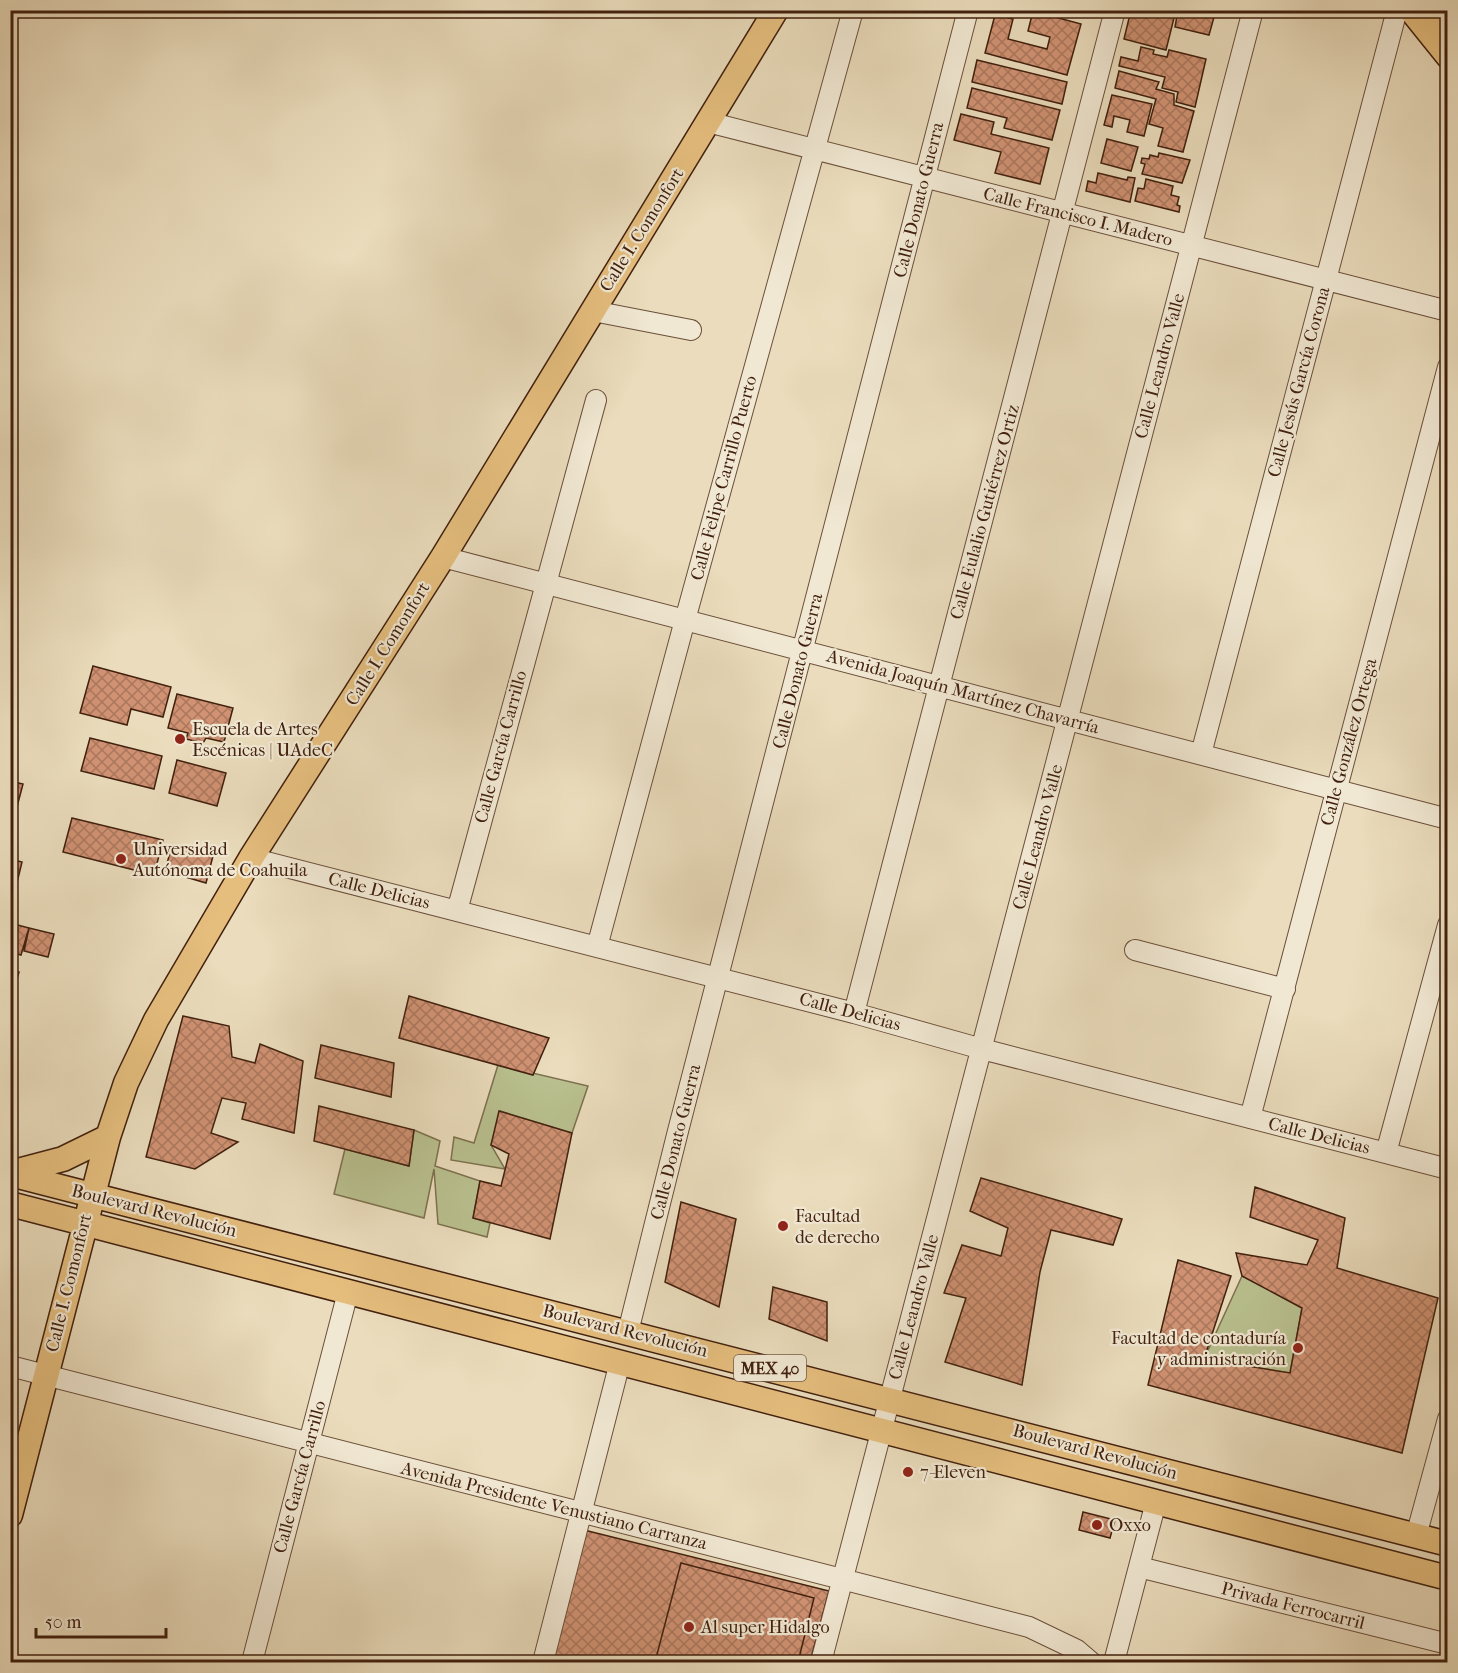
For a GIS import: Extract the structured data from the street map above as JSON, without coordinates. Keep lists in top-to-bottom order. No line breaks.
{"streets":{"main road":["Calle I. Comonfort","Boulevard Revolución","MEX 40"],"street":["Calle Donato Guerra","Calle Francisco I. Madero","Calle Leandro Valle","Calle Jesús García Corona","Calle Felipe Carrillo Puerto","Calle Eulalio Gutiérrez Ortiz","Avenida Joaquín Martínez Chavarría","Calle González Ortega","Calle García Carrillo","Calle Delicias","Avenida Presidente Venustiano Carranza","Privada Ferrocarril"]},"crossings":[["Calle Donato Guerra","Calle Francisco I. Madero"],["Calle Donato Guerra","Avenida Joaquín Martínez Chavarría"],["Calle Donato Guerra","Calle Delicias"],["Calle Donato Guerra","Boulevard Revolución"],["Calle Francisco I. Madero","Calle I. Comonfort"],["Calle Francisco I. Madero","Calle Leandro Valle"],["Calle Francisco I. Madero","Calle Jesús García Corona"],["Calle Francisco I. Madero","Calle Felipe Carrillo Puerto"],["Calle Francisco I. Madero","Calle Eulalio Gutiérrez Ortiz"],["Calle I. Comonfort","Avenida Joaquín Martínez Chavarría"],["Calle I. Comonfort","Calle Delicias"],["Calle I. Comonfort","Boulevard Revolución"],["Calle I. Comonfort","MEX 40"],["Calle I. Comonfort","Avenida Presidente Venustiano Carranza"],["Calle Leandro Valle","Avenida Joaquín Martínez Chavarría"],["Calle Leandro Valle","Calle Delicias"],["Calle Leandro Valle","Boulevard Revolución"],["Calle Leandro Valle","MEX 40"],["Calle Leandro Valle","Avenida Presidente Venustiano Carranza"],["Calle Jesús García Corona","Avenida Joaquín Martínez Chavarría"],["Calle Felipe Carrillo Puerto","Avenida Joaquín Martínez Chavarría"],["Calle Felipe Carrillo Puerto","Calle Delicias"],["Calle Eulalio Gutiérrez Ortiz","Avenida Joaquín Martínez Chavarría"],["Calle Eulalio Gutiérrez Ortiz","Calle Delicias"],["Avenida Joaquín Martínez Chavarría","Calle González Ortega"],["Avenida Joaquín Martínez Chavarría","Calle García Carrillo"],["Calle González Ortega","Calle Delicias"],["Calle García Carrillo","Calle Delicias"],["Calle García Carrillo","MEX 40"],["Calle García Carrillo","Avenida Presidente Venustiano Carranza"]],"places":["Escuela de Artes Escénicas | UAdeC","Universidad Autónoma de Coahuila","Facultad de derecho","Facultad de contaduría y administración","7-Eleven","Oxxo","Al super Hidalgo"],"scale_bar":"50 m"}
